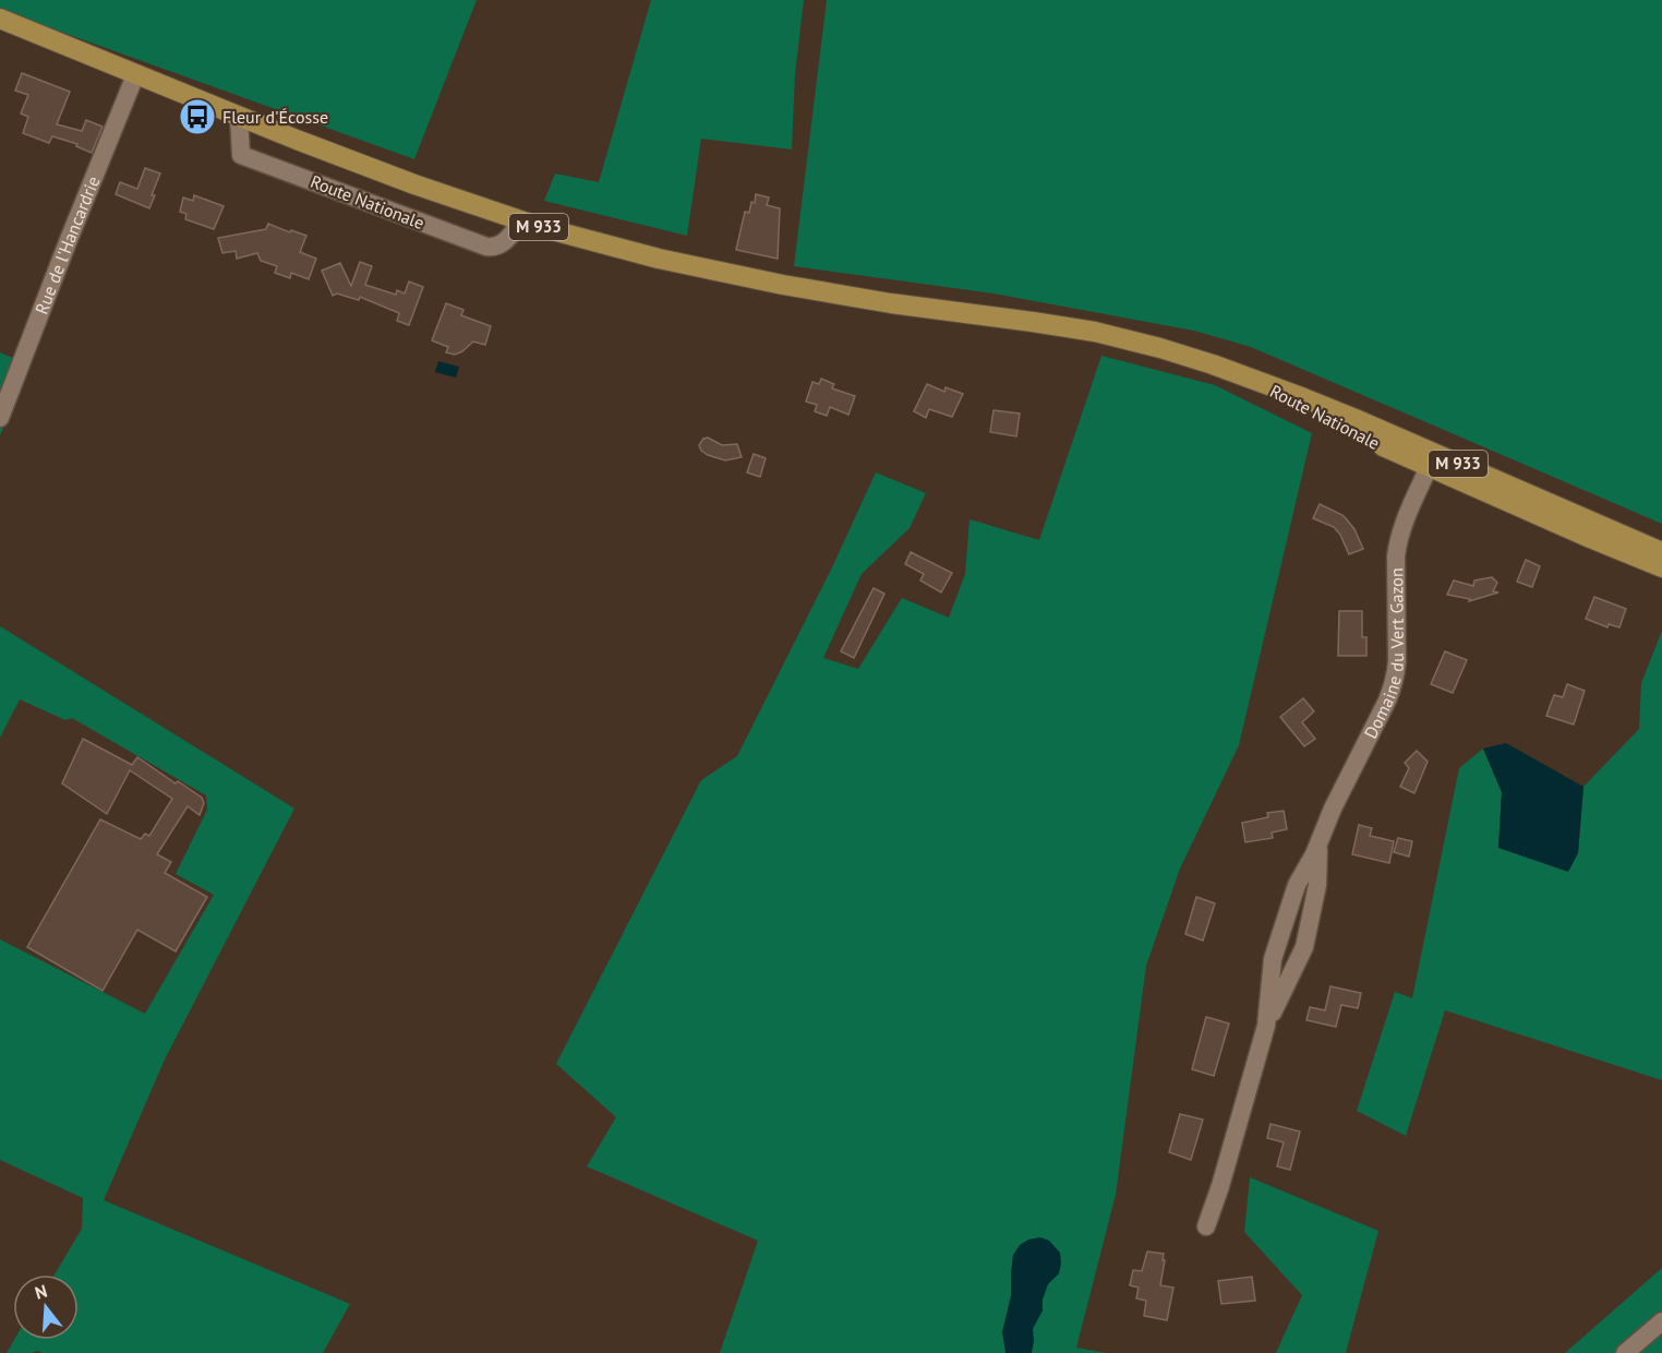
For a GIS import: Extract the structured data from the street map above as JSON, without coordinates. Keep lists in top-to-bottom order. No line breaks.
{"streets":{"main road":["Route Nationale","M 933"],"street":["Rue de l'Hancardrie","Domaine du Vert Gazon"]},"crossings":[["Route Nationale","M 933"],["Route Nationale","Domaine du Vert Gazon"],["M 933","Rue de l'Hancardrie"]],"places":{"bus stop":["Fleur d'Écosse"]},"north":"top"}
